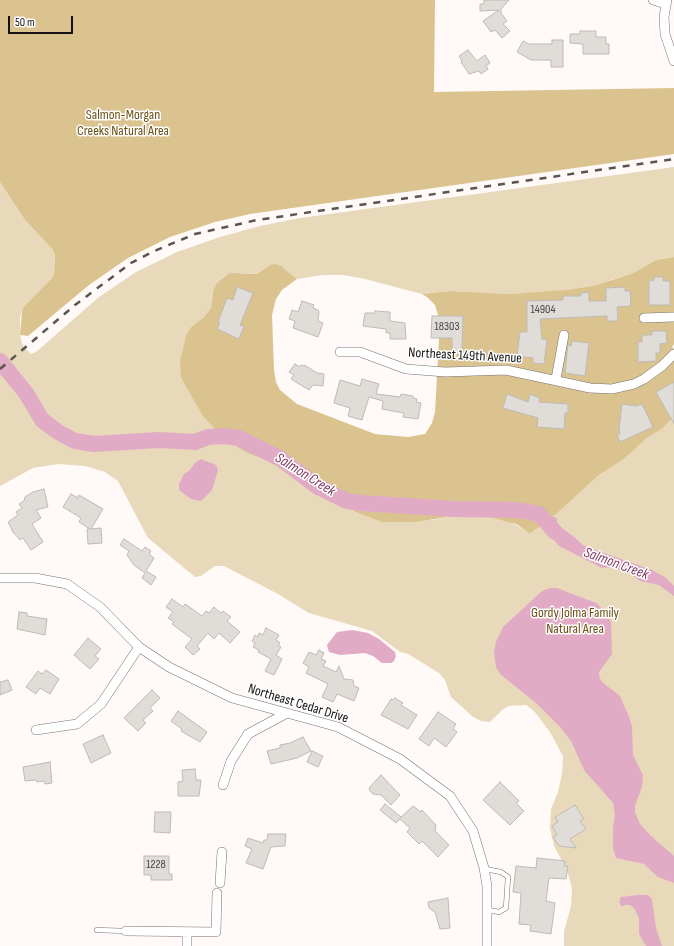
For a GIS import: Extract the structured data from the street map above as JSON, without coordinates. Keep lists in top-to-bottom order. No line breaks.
{"streets":{"street":["Northeast 149th Avenue","Northeast Cedar Drive"]},"water":["Salmon Creek"],"parks":["Salmon-Morgan Creeks Natural Area","Gordy Jolma Family Natural Area"],"house_numbers":["14904","18303","1228"],"scale_bar":"50 m"}
